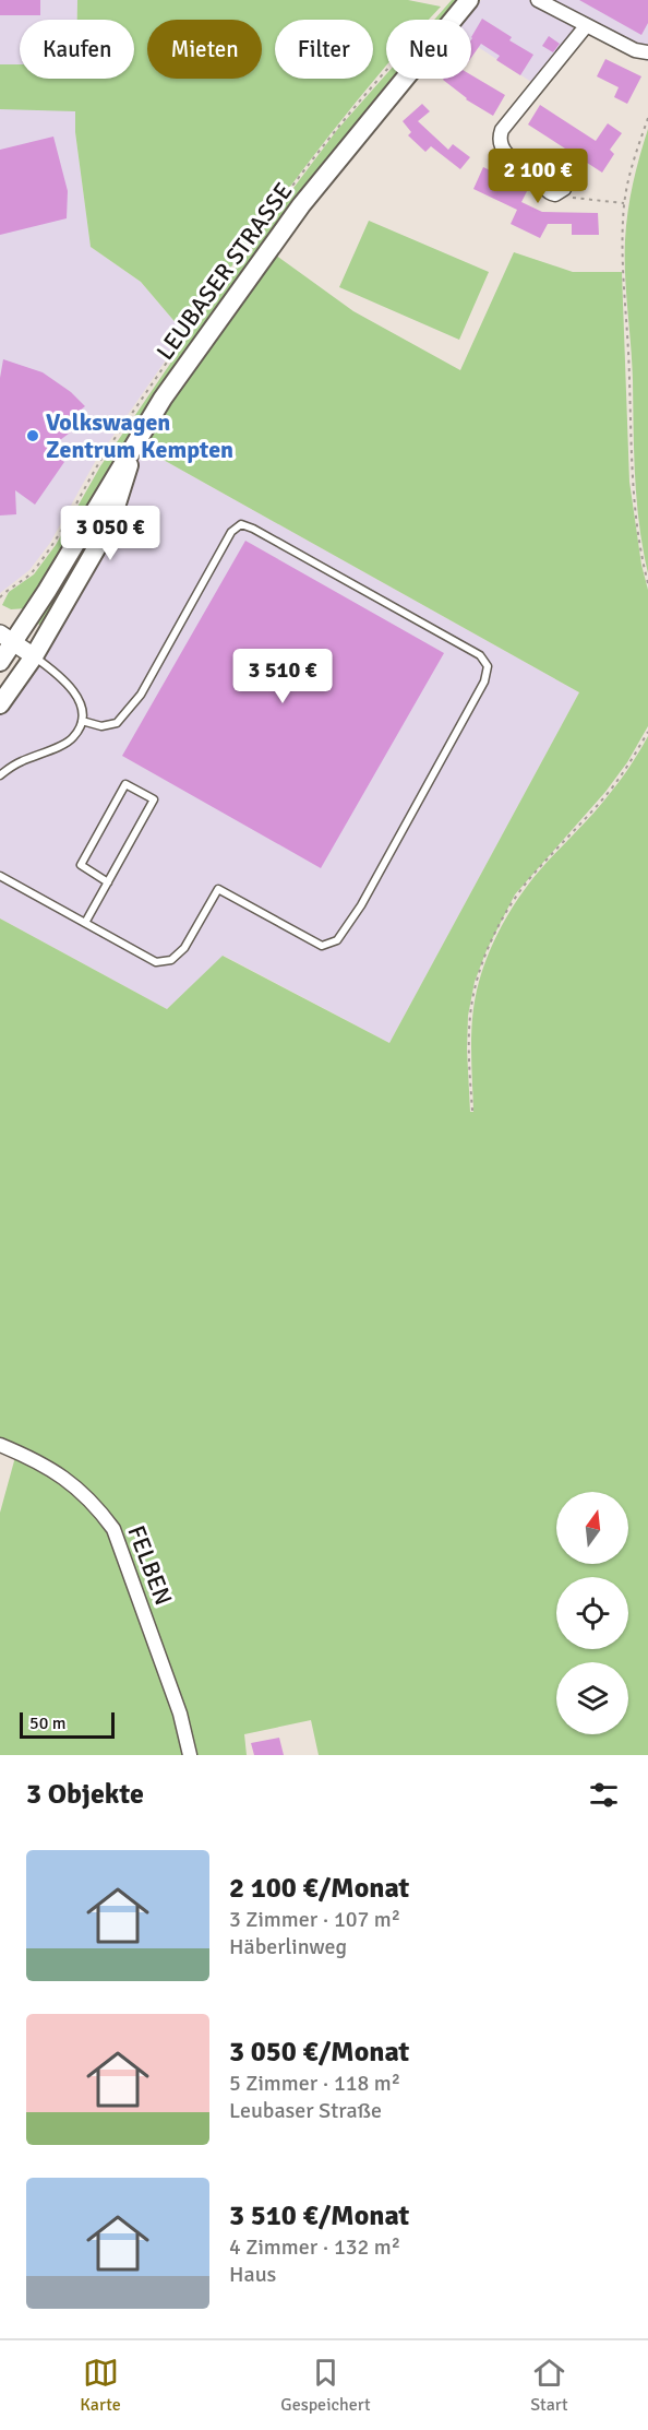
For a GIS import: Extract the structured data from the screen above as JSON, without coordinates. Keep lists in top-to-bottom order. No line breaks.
{"streets":{"main road":["LEUBASER STRASSE"],"street":["FELBEN"]},"places":["Volkswagen Zentrum Kempten"],"scale_bar":"50 m","north":"top","page":{"chip":["Kaufen","Mieten","Filter","Neu"],"price":["2 100 €","3 050 €","3 510 €"],"scale":"50 m","heading":"3 Objekte","list":[{"name":"2 100 €/Monat","note":"3 Zimmer · 107 m² · Häberlinweg"},{"name":"3 050 €/Monat","note":"5 Zimmer · 118 m² · Leubaser Straße"},{"name":"3 510 €/Monat","note":"4 Zimmer · 132 m² · Haus"}],"tabs":["Karte","Gespeichert","Start"]}}
